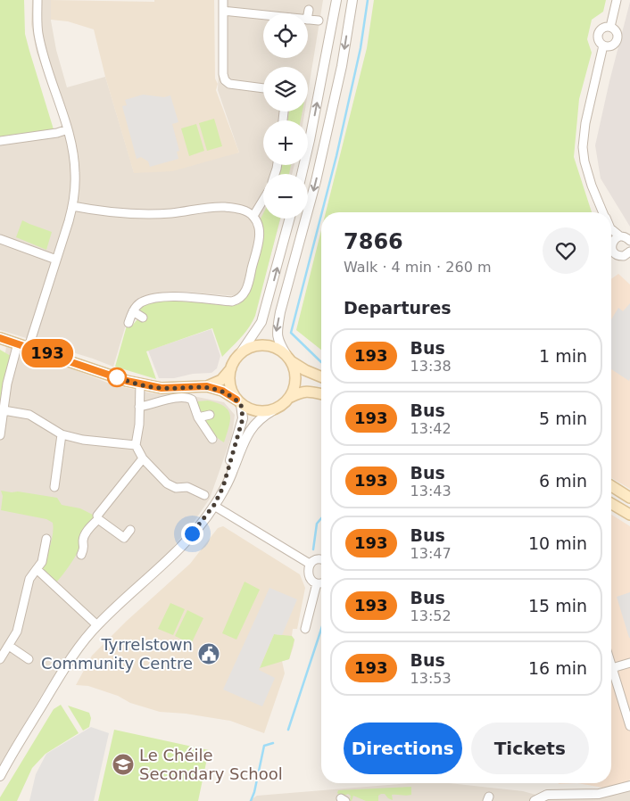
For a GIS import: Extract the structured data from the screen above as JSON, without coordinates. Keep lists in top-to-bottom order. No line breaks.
{"places":{"public building":["Tyrrelstown Community Centre"],"school or university":["Le Chéile Secondary School"]},"lines":["bus line 193"],"page":{"on_map":"193","map_buttons":["+","−"],"heading":[["7866","Walk · 4 min · 260 m"],"Departures"],"list":[{"mark":"193","name":"Bus","note":"13:38","value":"1 min"},{"mark":"193","name":"Bus","note":"13:42","value":"5 min"},{"mark":"193","name":"Bus","note":"13:43","value":"6 min"},{"mark":"193","name":"Bus","note":"13:47","value":"10 min"},{"mark":"193","name":"Bus","note":"13:52","value":"15 min"},{"mark":"193","name":"Bus","note":"13:53","value":"16 min"}],"buttons":["Directions","Tickets"]}}
